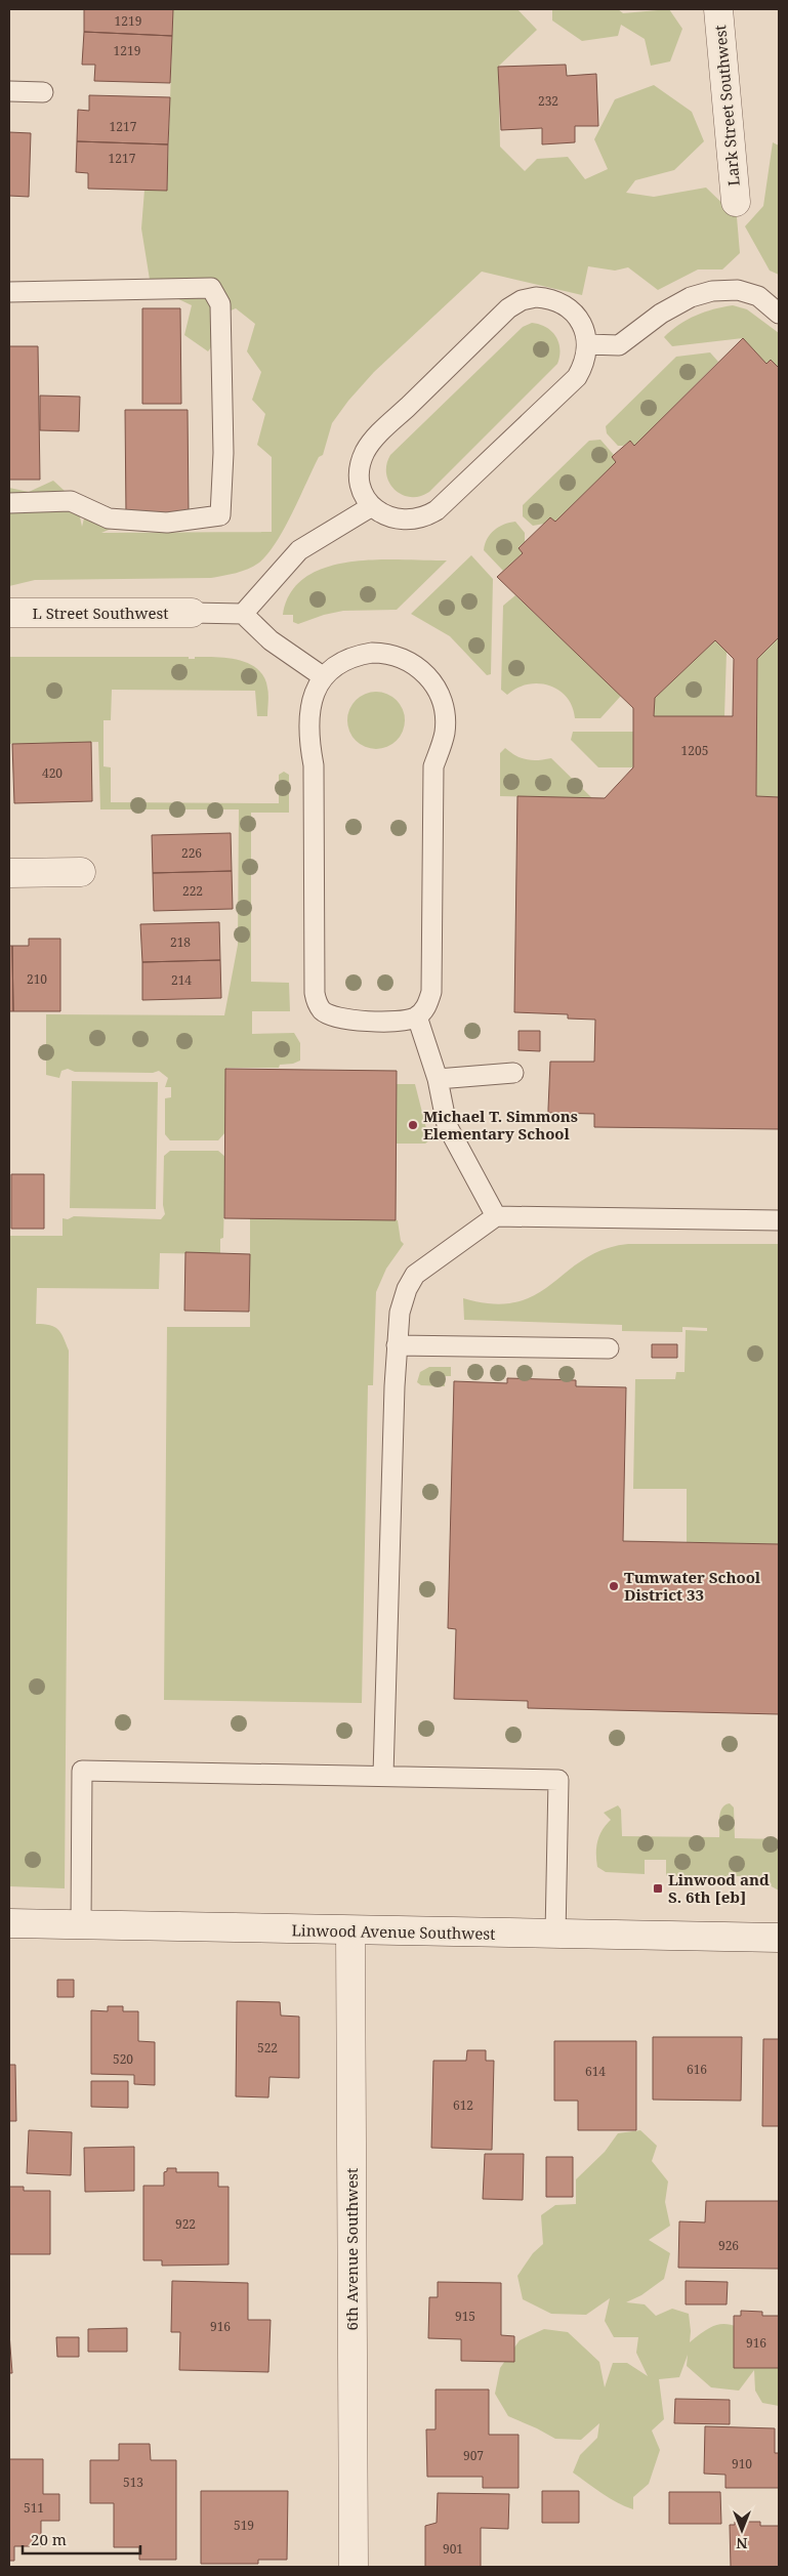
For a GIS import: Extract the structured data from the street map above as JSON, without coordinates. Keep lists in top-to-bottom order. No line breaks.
{"streets":{"street":["Lark Street Southwest","L Street Southwest","Linwood Avenue Southwest","6th Avenue Southwest"]},"crossings":[["Linwood Avenue Southwest","6th Avenue Southwest"]],"places":{"other":["Michael T. Simmons Elementary School","Tumwater School District 33"],"transit":["Linwood and S. 6th [eb]"]},"house_numbers":["1219","1219","232","1217","1217","1205","420","226","222","218","210","214","522","520","616","614","612","922","926","915","916","916","907","910","513","511","519","901"],"scale_bar":"20 m","north":"bottom"}
